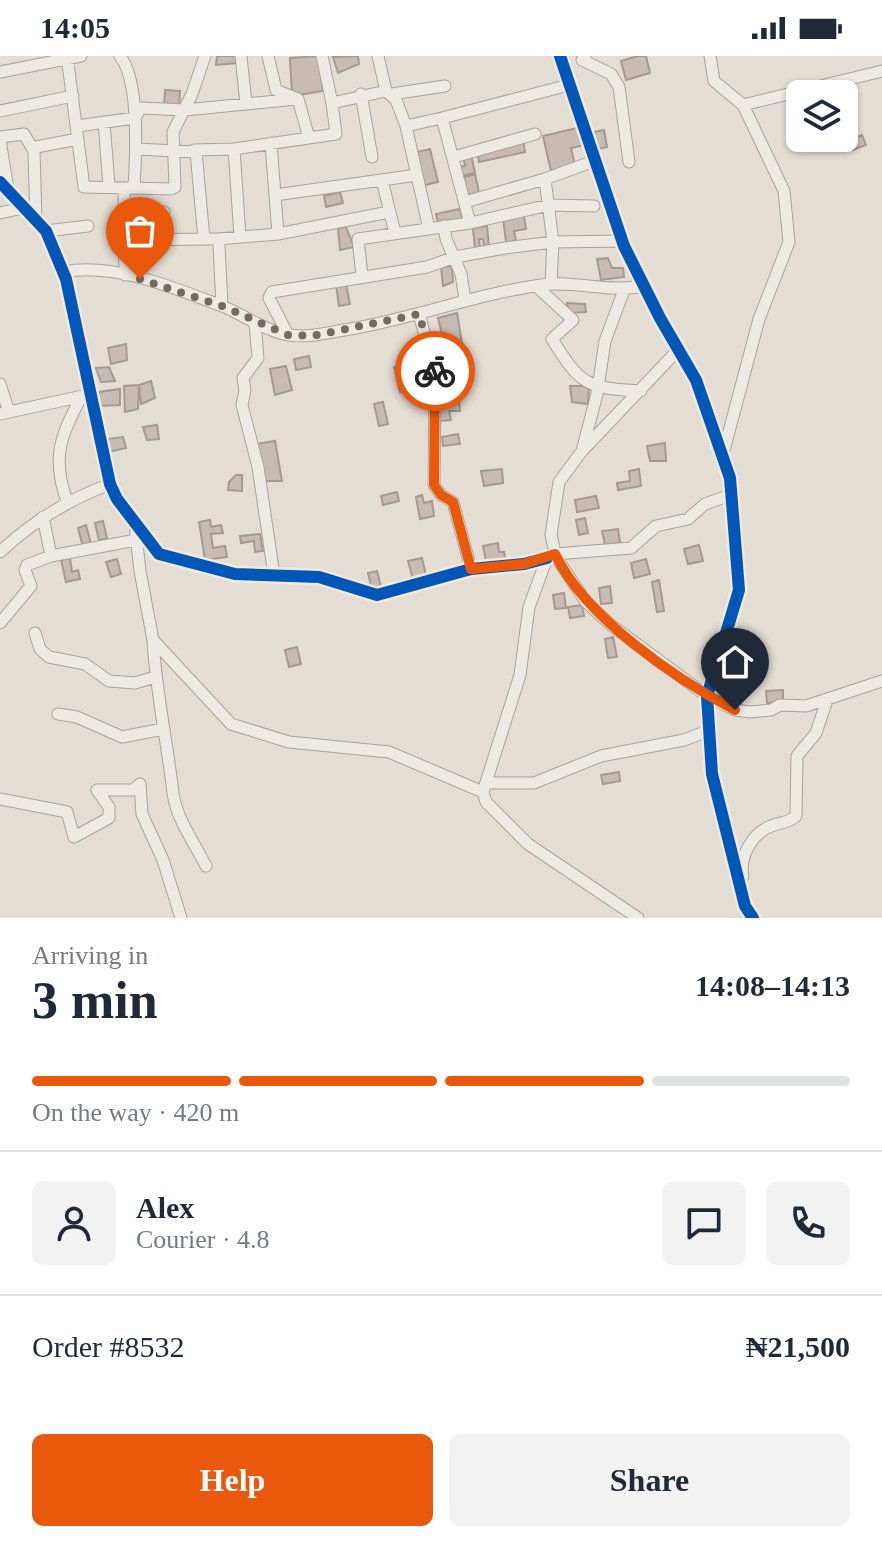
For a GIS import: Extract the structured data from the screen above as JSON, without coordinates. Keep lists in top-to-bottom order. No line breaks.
{"page":{"status":"14:05","heading":["3 min","Arriving in","14:08–14:13"],"panel":["Alex","Courier · 4.8","Order #8532","₦21,500"],"bar":"On the way · 420 m","buttons":["Help","Share"]}}
